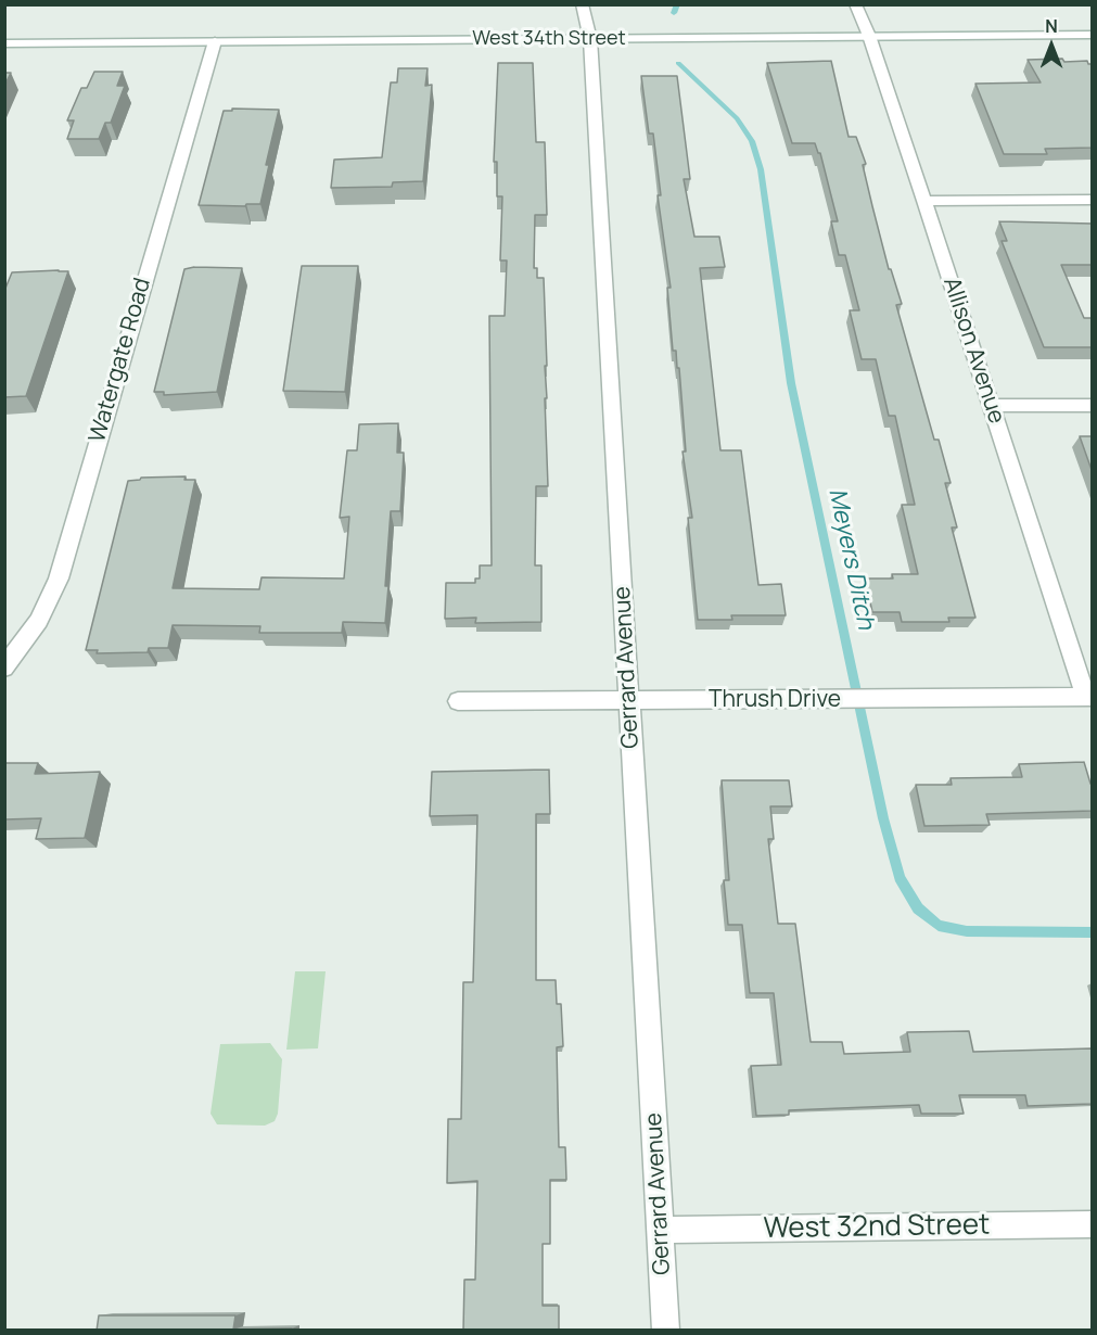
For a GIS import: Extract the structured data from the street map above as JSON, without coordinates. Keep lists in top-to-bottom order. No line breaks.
{"streets":{"street":["West 34th Street","Allison Avenue","Watergate Road","Gerrard Avenue","Thrush Drive","West 32nd Street"]},"crossings":[["West 34th Street","Allison Avenue"],["West 34th Street","Watergate Road"],["West 34th Street","Gerrard Avenue"],["Allison Avenue","Thrush Drive"],["Gerrard Avenue","Thrush Drive"],["Gerrard Avenue","West 32nd Street"]],"water":["Meyers Ditch"],"north":"top"}
